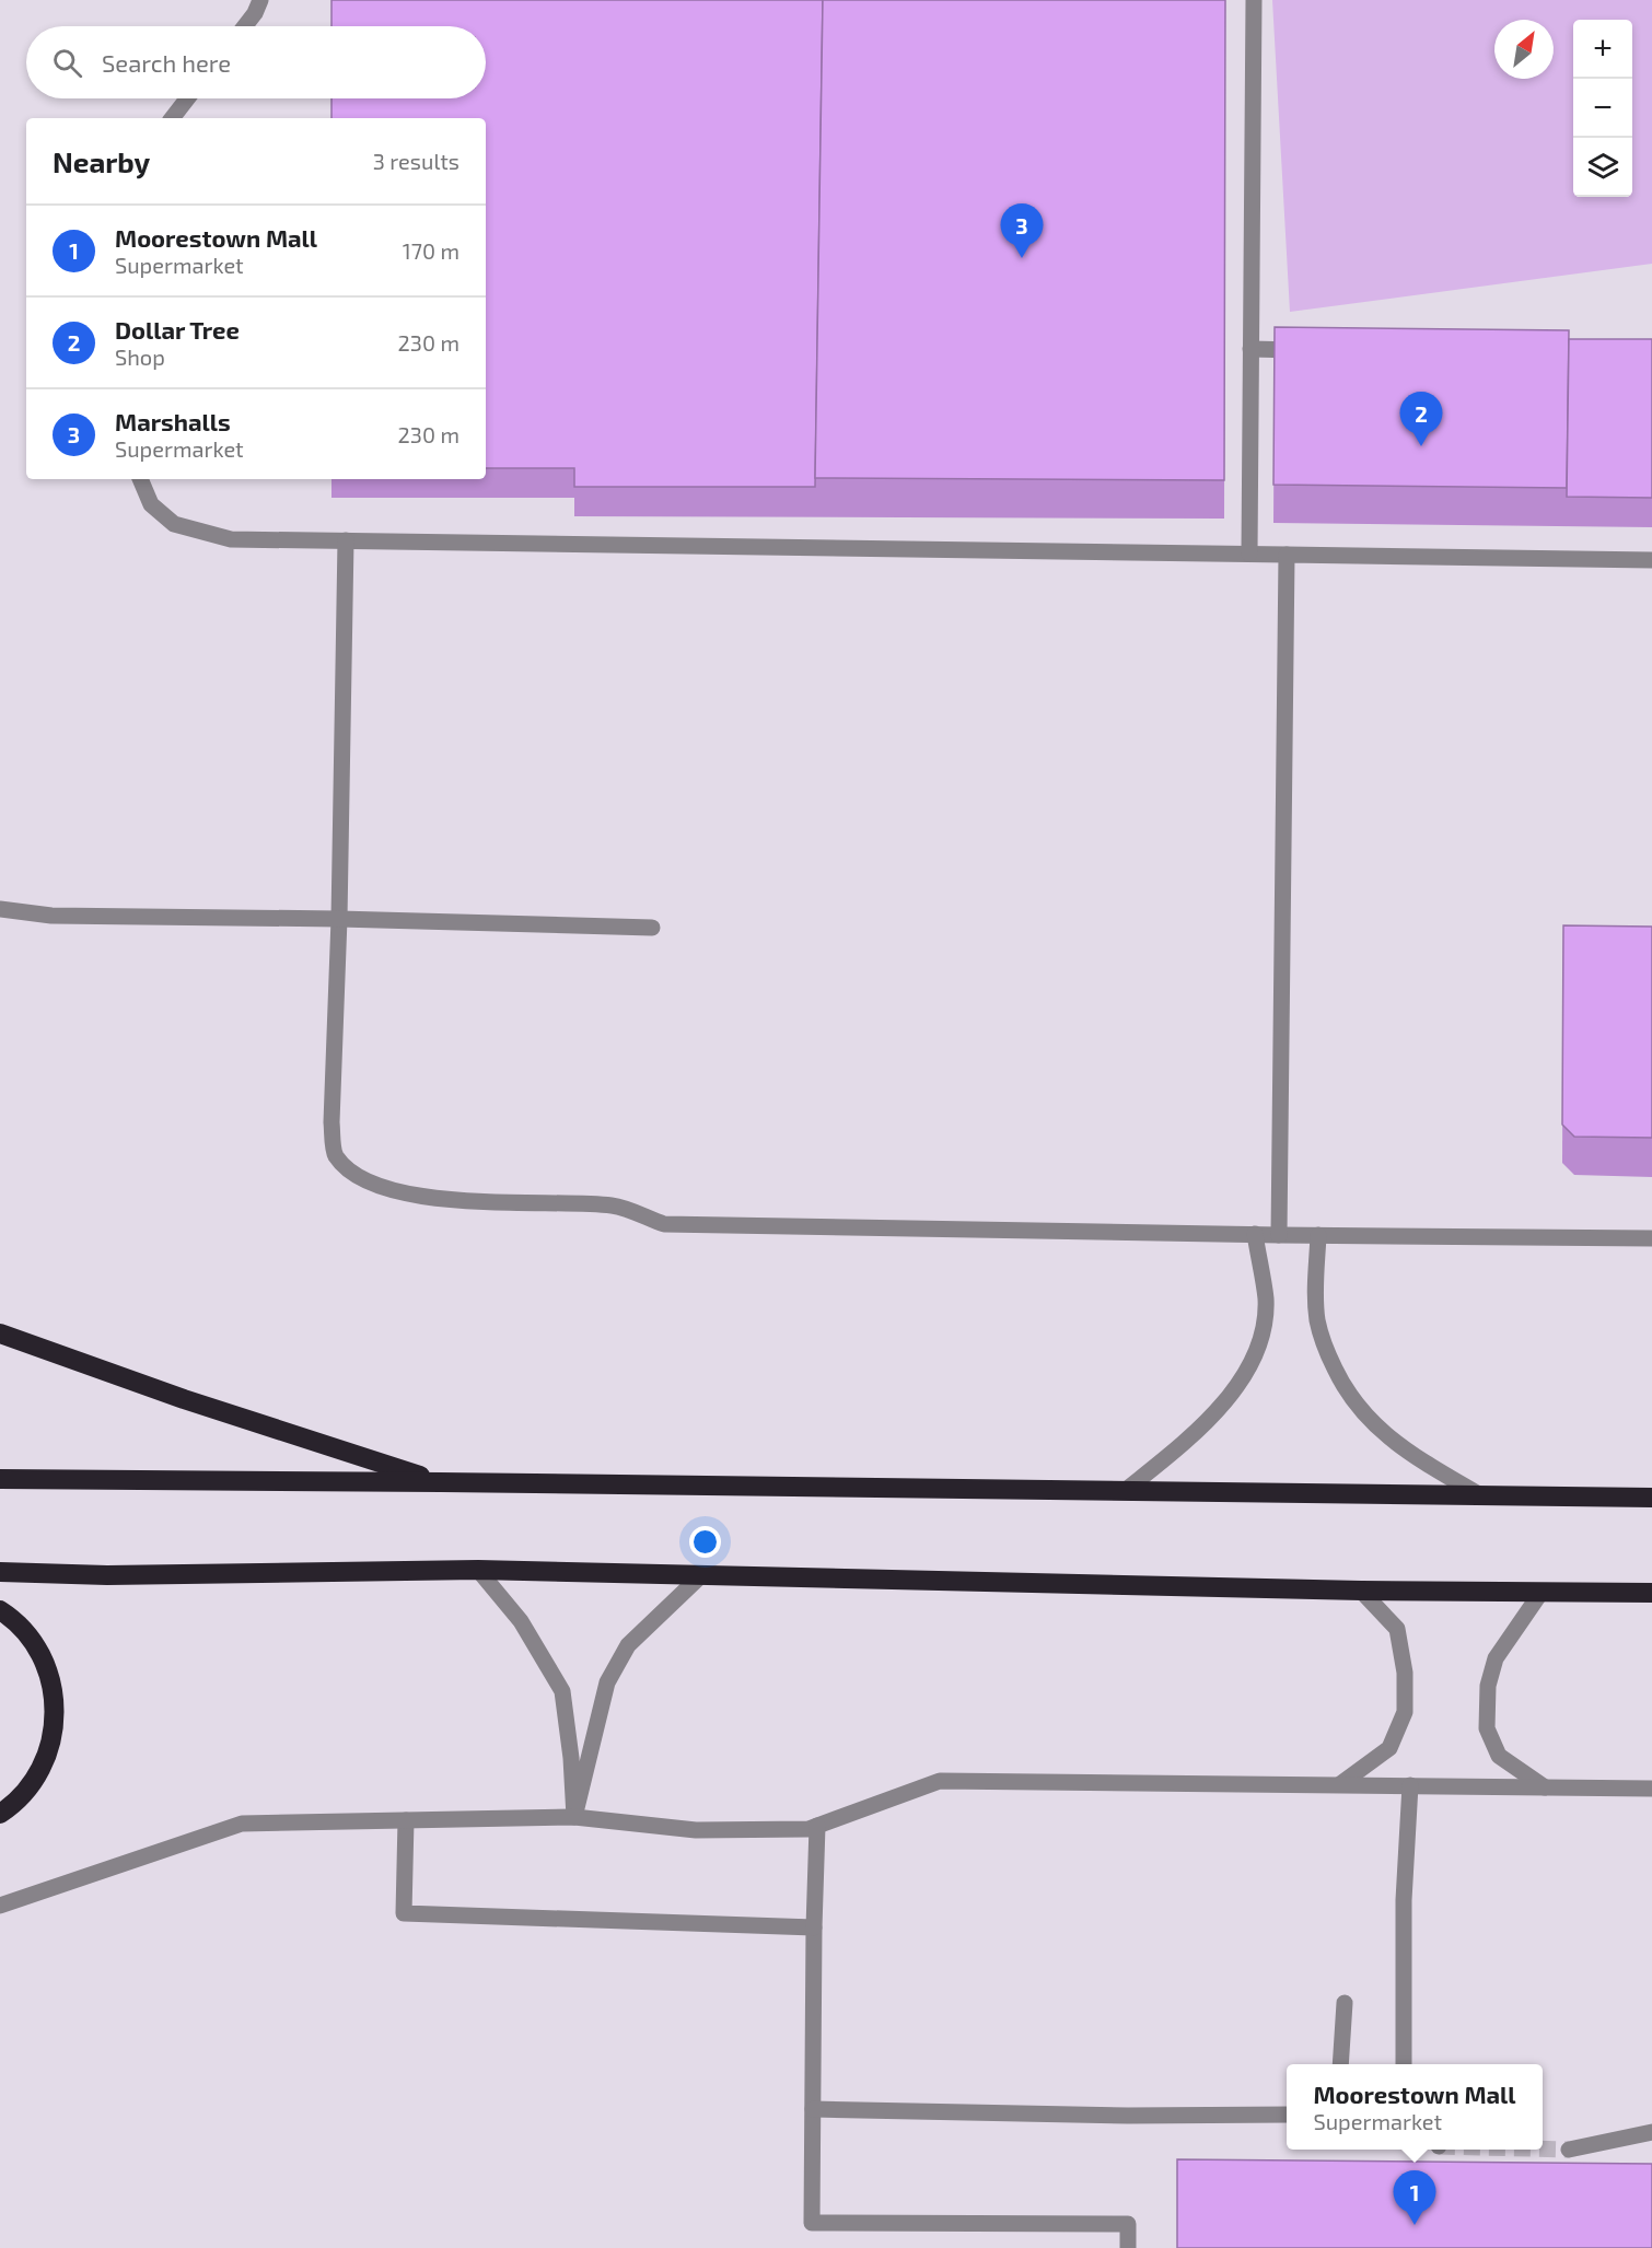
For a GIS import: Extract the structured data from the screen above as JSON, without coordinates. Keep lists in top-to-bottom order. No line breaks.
{"north":"top right","page":{"map_buttons":["+","−"],"search":"Search here","heading":["Nearby","3 results"],"pins":["3","2","1"],"list":[{"mark":"1","name":"Moorestown Mall","note":"Supermarket","value":"170 m"},{"mark":"2","name":"Dollar Tree","note":"Shop","value":"230 m"},{"mark":"3","name":"Marshalls","note":"Supermarket","value":"230 m"}],"popup":["Moorestown Mall","Supermarket"]}}
